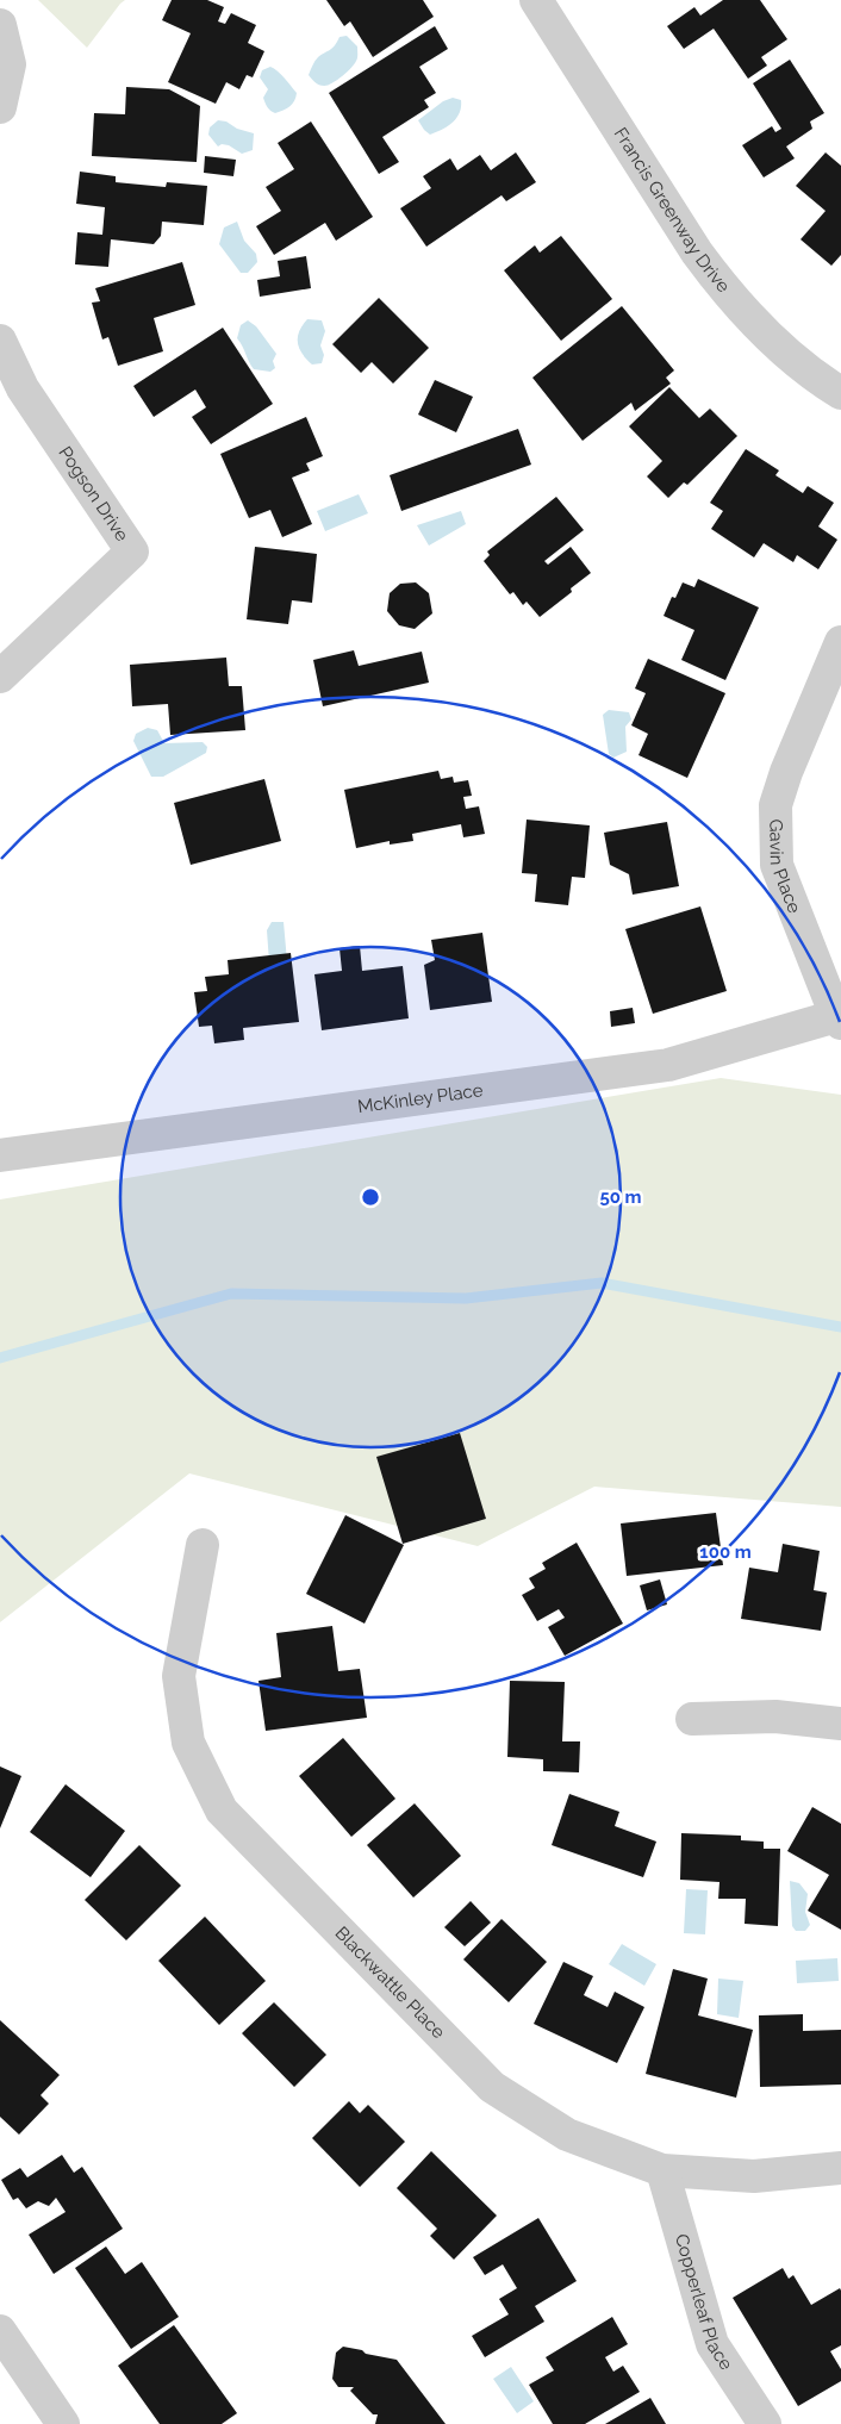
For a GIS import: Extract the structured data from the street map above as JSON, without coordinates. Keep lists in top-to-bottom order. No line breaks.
{"streets":{"street":["Francis Greenway Drive","Pogson Drive","Gavin Place","McKinley Place","Blackwattle Place","Copperleaf Place"]},"crossings":[["Gavin Place","McKinley Place"],["Blackwattle Place","Copperleaf Place"]],"rings":["50 m","100 m"]}
